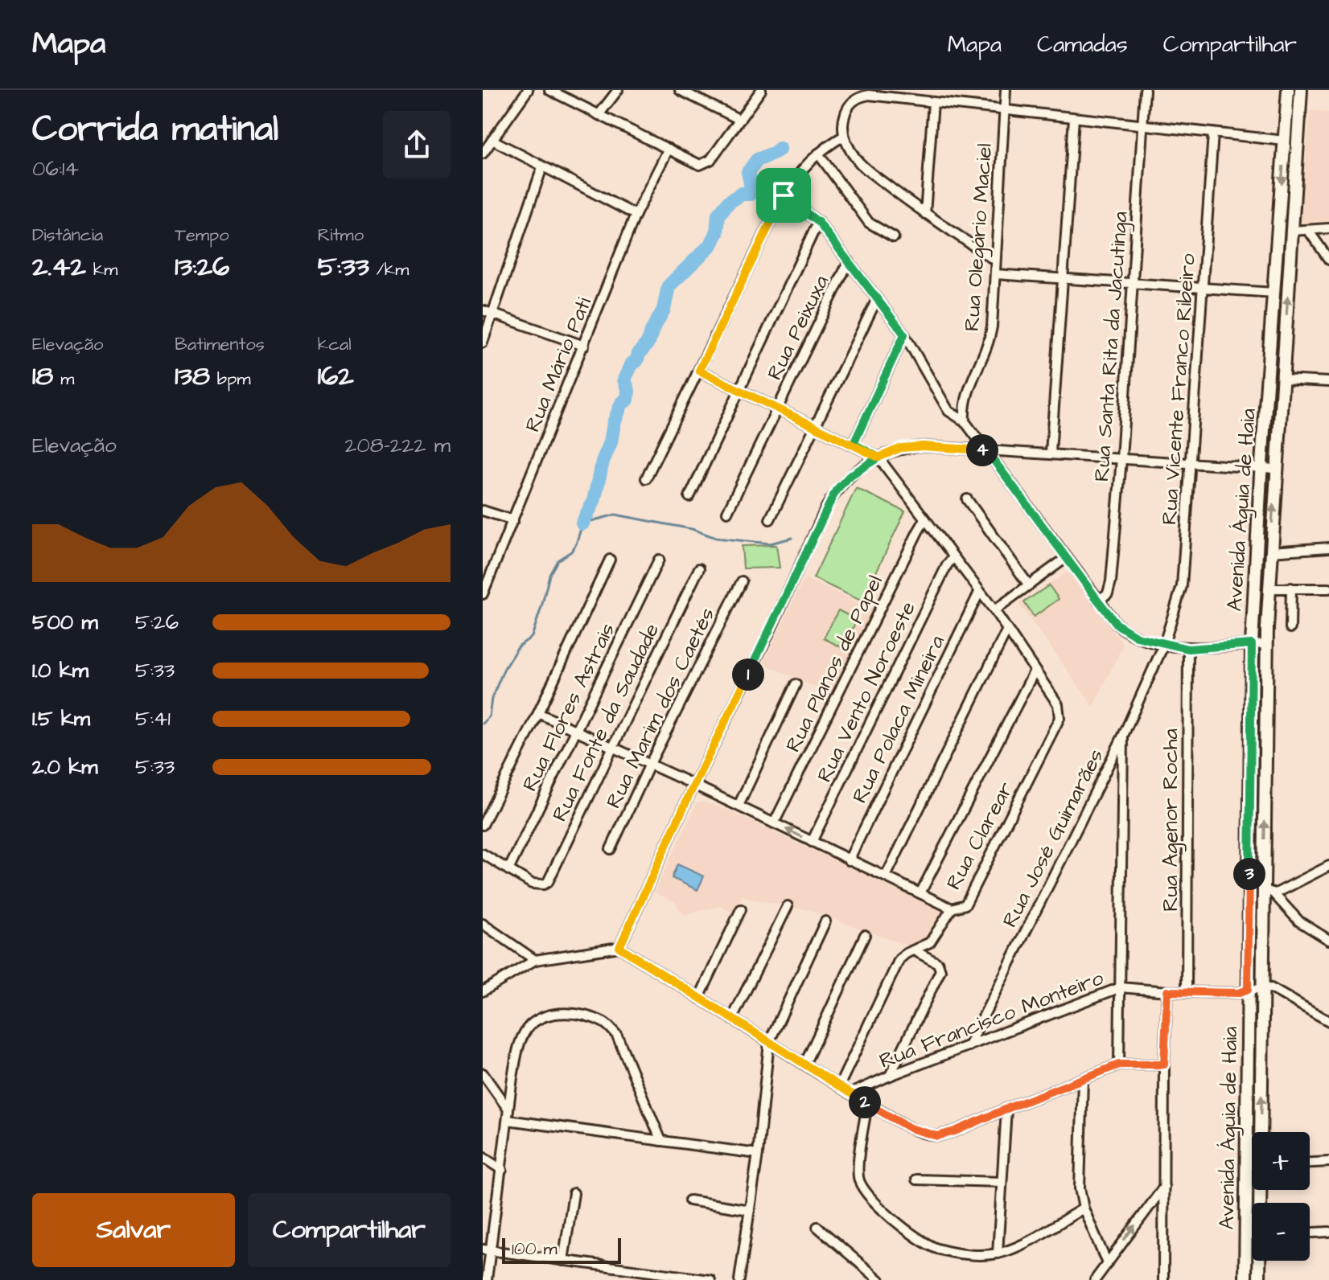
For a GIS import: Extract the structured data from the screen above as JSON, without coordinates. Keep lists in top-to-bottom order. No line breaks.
{"streets":{"main road":["Avenida Águia de Haia"],"street":["Rua Olegário Maciel","Rua Peixuxa","Rua Santa Rita da Jacutinga","Rua Mário Pati","Rua Vicente Franco Ribeiro","Rua Planos de Papel","Rua Vento Noroeste","Rua Flores Astrais","Rua Marim dos Caetés","Rua Polaca Mineira","Rua Fonte da Saudade","Rua Agenor Rocha","Rua Clarear","Rua José Guimarães","Rua Francisco Monteiro"]},"crossings":[["Rua Vicente Franco Ribeiro","Rua José Guimarães"],["Avenida Águia de Haia","Rua Francisco Monteiro"],["Rua Planos de Papel","Rua Clarear"],["Rua Vento Noroeste","Rua Clarear"],["Rua Flores Astrais","Rua Fonte da Saudade"],["Rua Flores Astrais","Rua Clarear"],["Rua Marim dos Caetés","Rua Clarear"],["Rua Polaca Mineira","Rua Clarear"],["Rua Fonte da Saudade","Rua Clarear"],["Rua Agenor Rocha","Rua Francisco Monteiro"],["Rua José Guimarães","Rua Francisco Monteiro"]],"scale_bar":"100 m","page":{"header":"Mapa","nav":["Mapa","Camadas","Compartilhar"],"heading":["Corrida matinal","06:14"],"stats":[["Distância","2.42 km"],["Tempo","13:26"],["Ritmo","5:33 /km"],["Elevação","18 m"],["Batimentos","138 bpm"],["kcal","162"]],"chart":["Elevação","208–222 m"],"pins":["4","1","3","2"],"list":[{"name":"500 m","note":"5:26"},{"name":"1.0 km","note":"5:33"},{"name":"1.5 km","note":"5:41"},{"name":"2.0 km","note":"5:33"}],"map_buttons":["+","−"],"buttons":["Salvar","Compartilhar"],"scale":"100 m"}}
